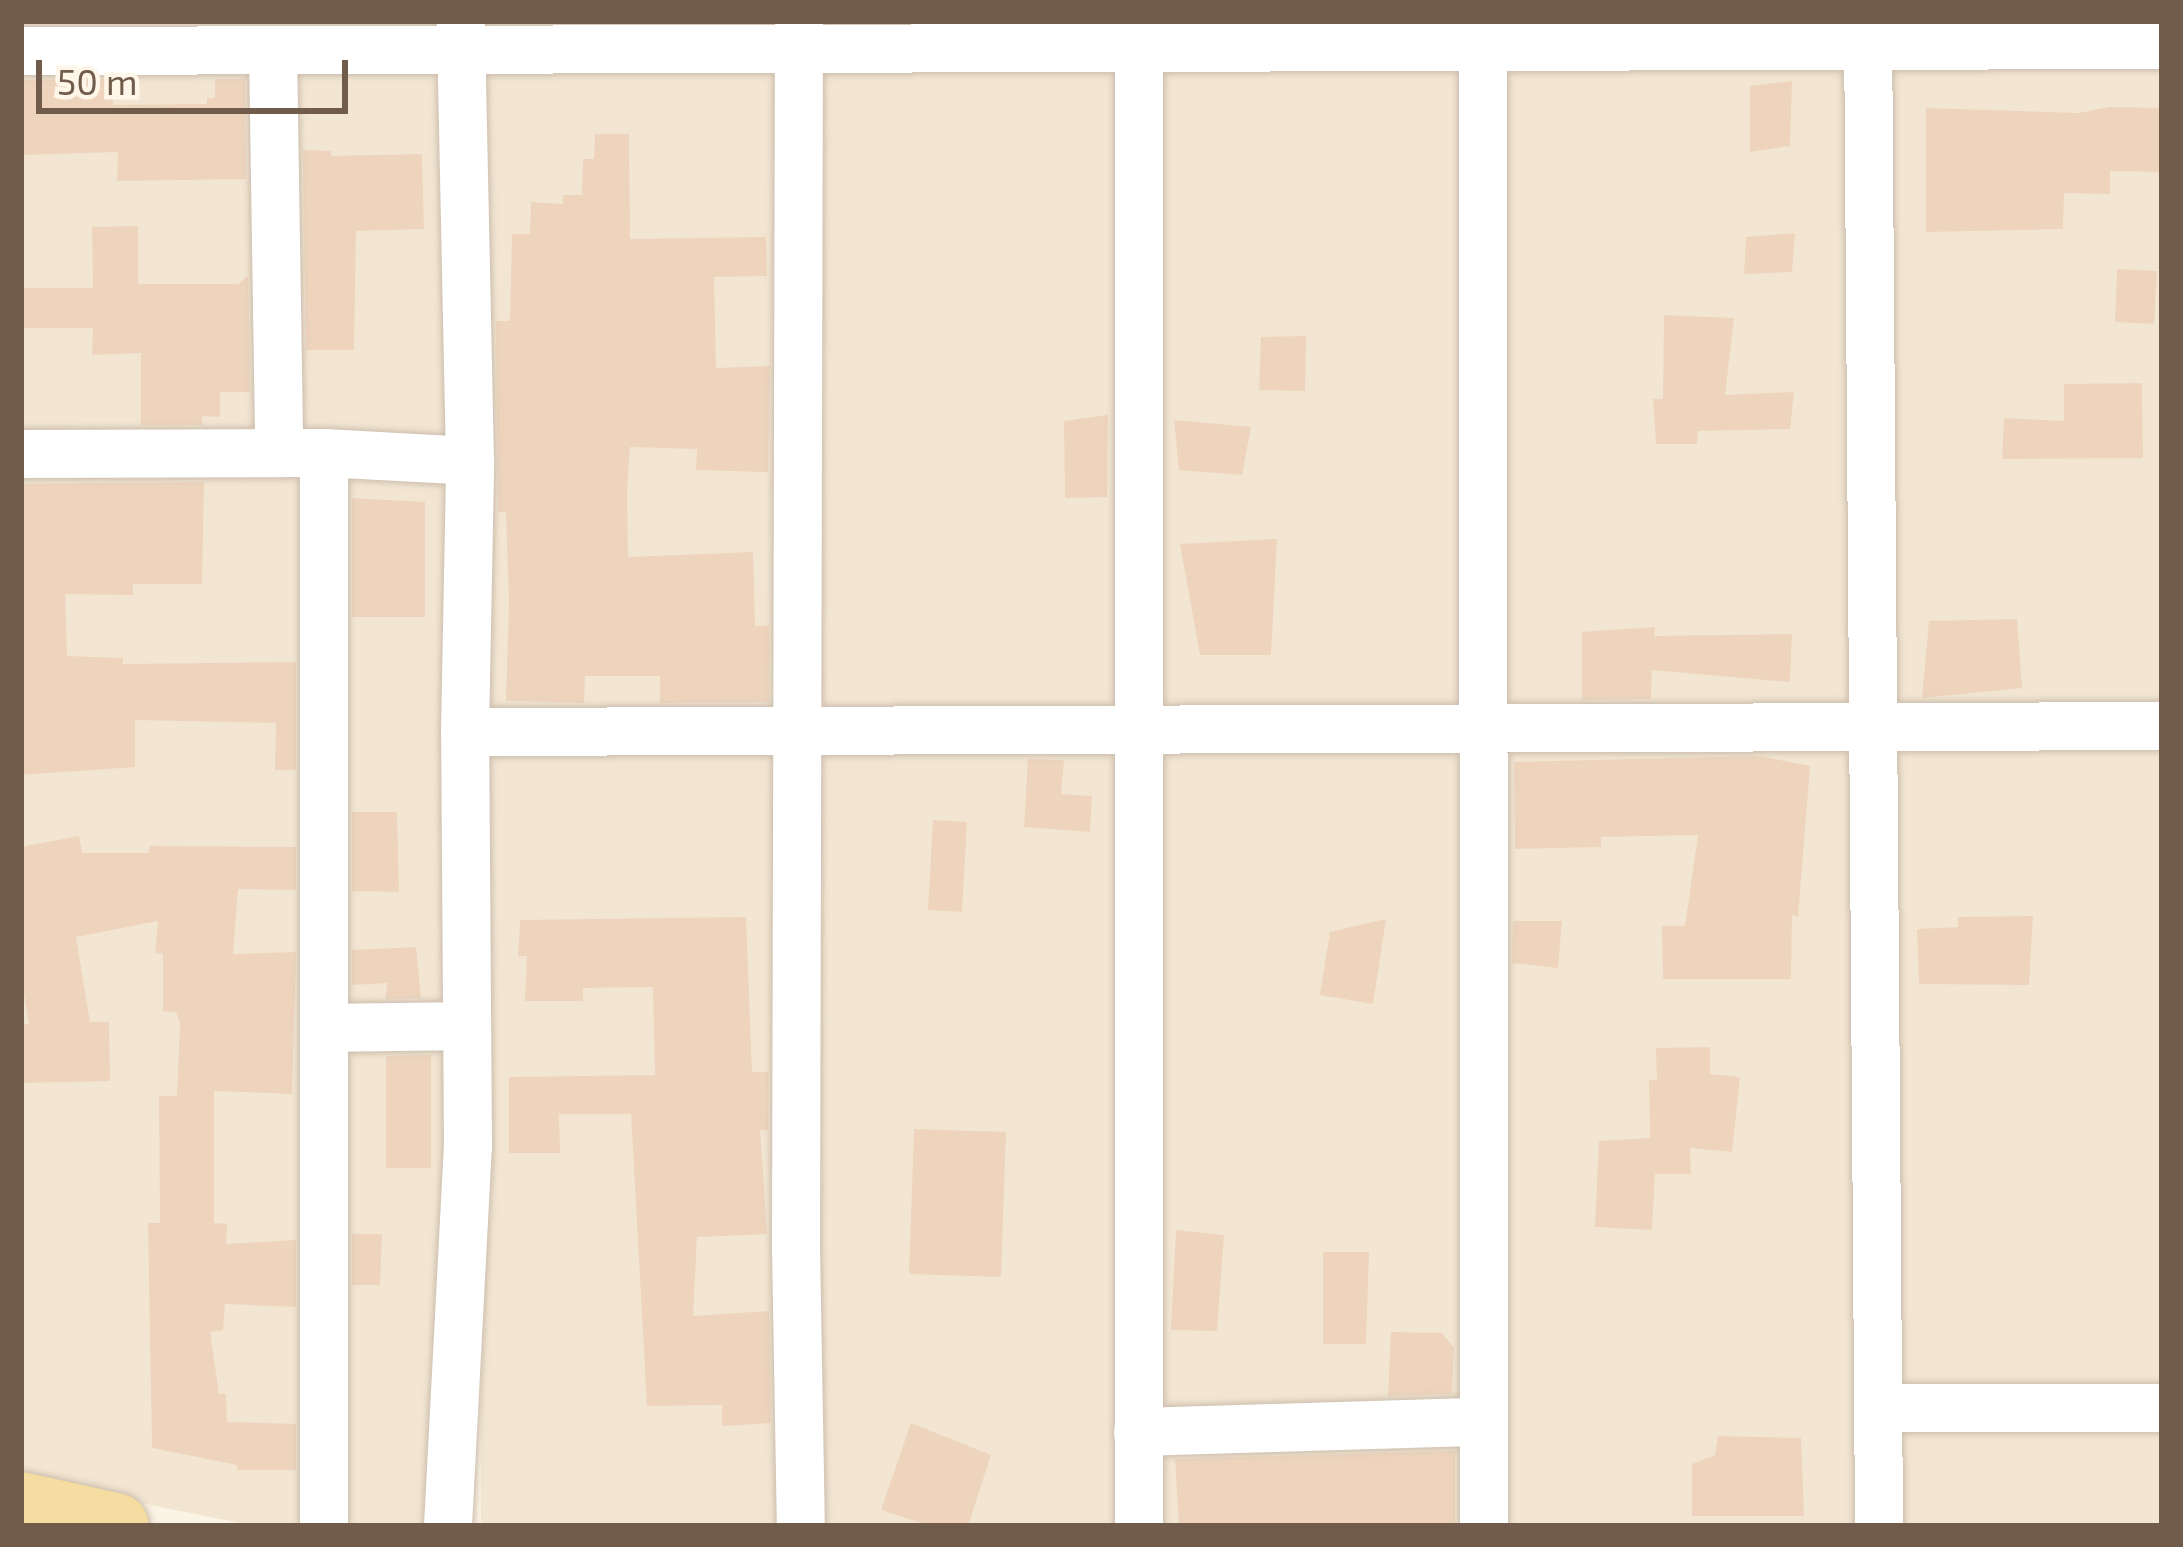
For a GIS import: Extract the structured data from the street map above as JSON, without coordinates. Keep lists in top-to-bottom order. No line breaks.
{"scale_bar":"50 m"}
